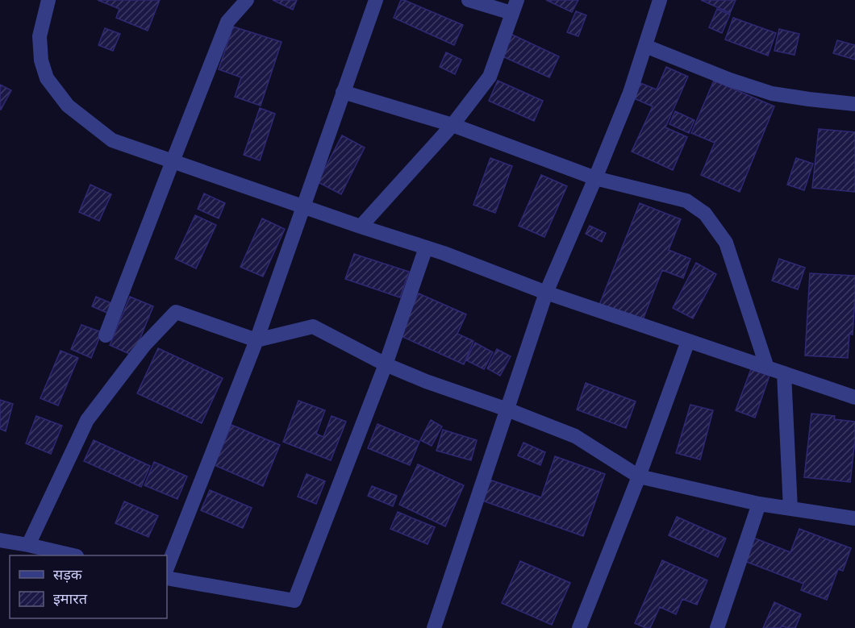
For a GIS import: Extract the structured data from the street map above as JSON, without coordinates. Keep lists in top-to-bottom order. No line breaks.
{"legend":["सड़क","इमारत"]}
